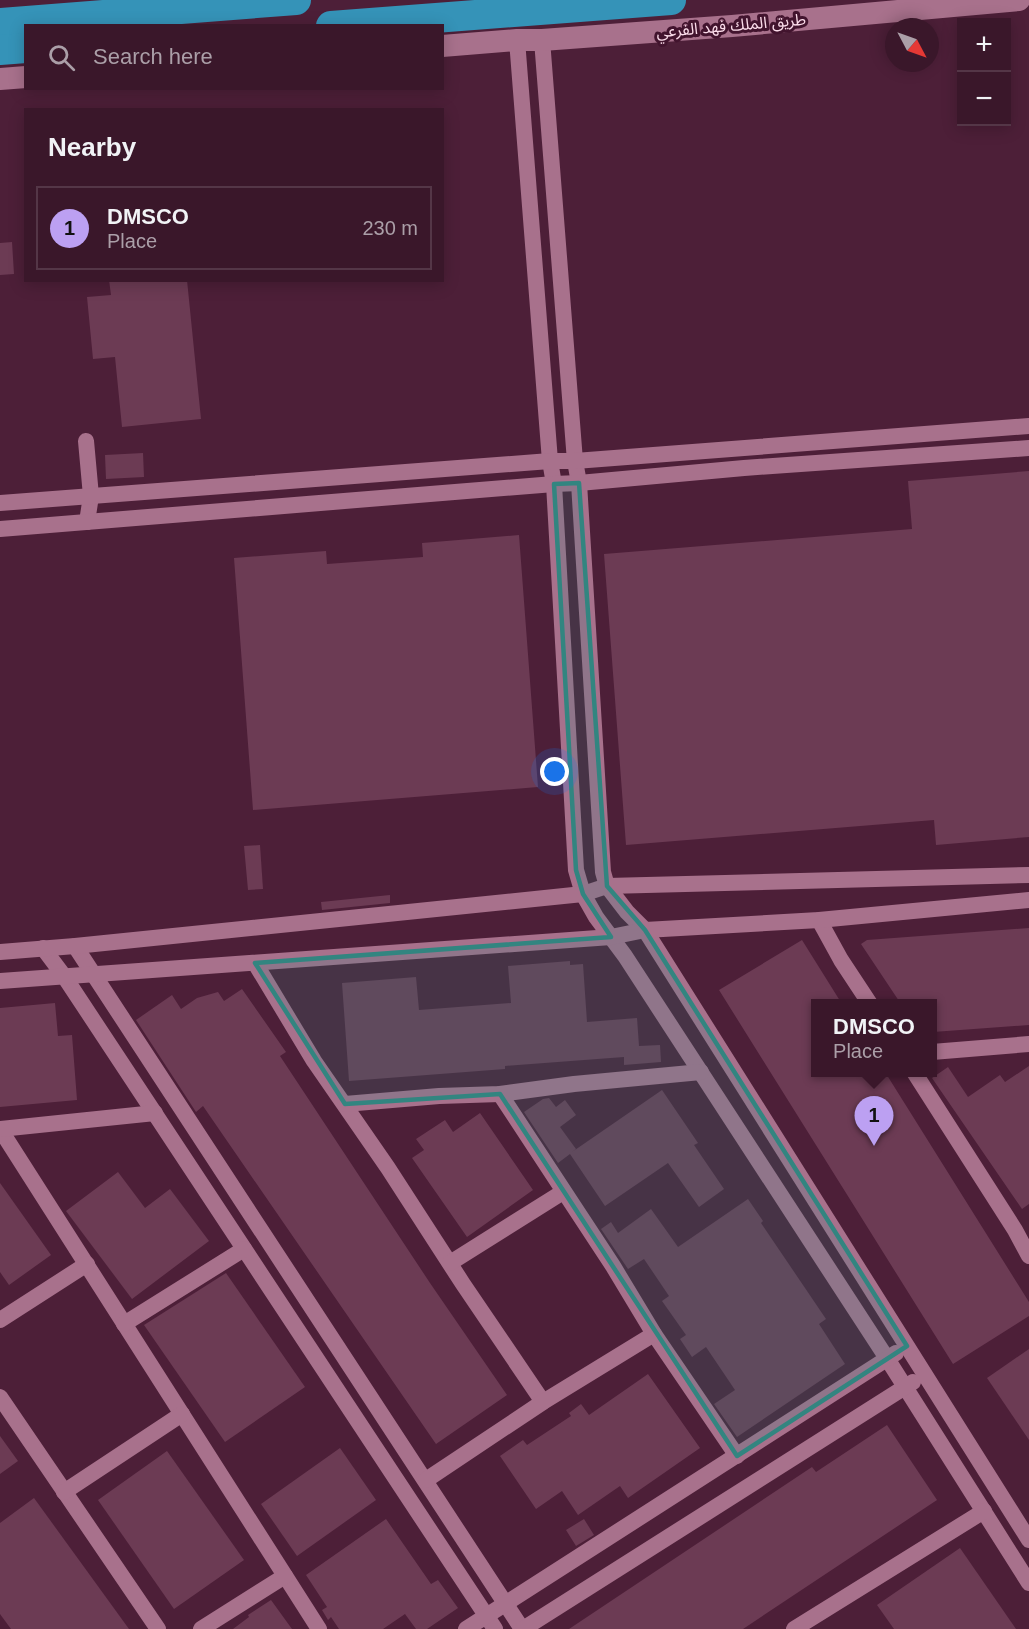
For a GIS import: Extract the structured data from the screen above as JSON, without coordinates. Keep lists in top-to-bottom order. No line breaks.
{"streets":{"main road":["طريق الملك فهد الفرعي"]},"north":"bottom right","page":{"map_buttons":["+","−"],"search":"Search here","heading":"Nearby","list":[{"mark":"1","name":"DMSCO","note":"Place","value":"230 m"}],"popup":["DMSCO","Place"],"pins":"1"}}
